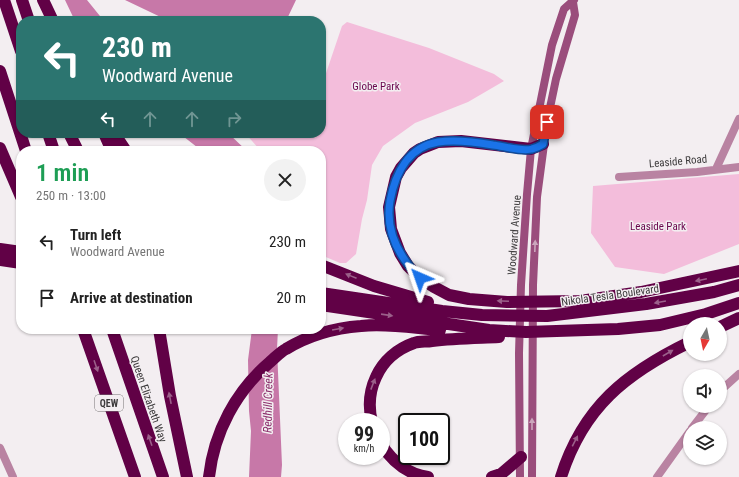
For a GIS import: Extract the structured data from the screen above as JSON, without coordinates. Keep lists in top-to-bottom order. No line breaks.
{"streets":{"highway":["Nikola Tesla Boulevard","Queen Elizabeth Way","QEW"],"main road":["Woodward Avenue"],"street":["Leaside Road"]},"water":["Redhill Creek"],"parks":["Globe Park","Leaside Park"],"north":"bottom","page":{"turn":["230 m","Woodward Avenue"],"heading":["1 min","250 m · 13:00"],"list":[{"name":"Turn left","note":"Woodward Avenue","value":"230 m"},{"name":"Arrive at destination","value":"20 m"}],"speed":"99 km/h","limit":"100"}}
